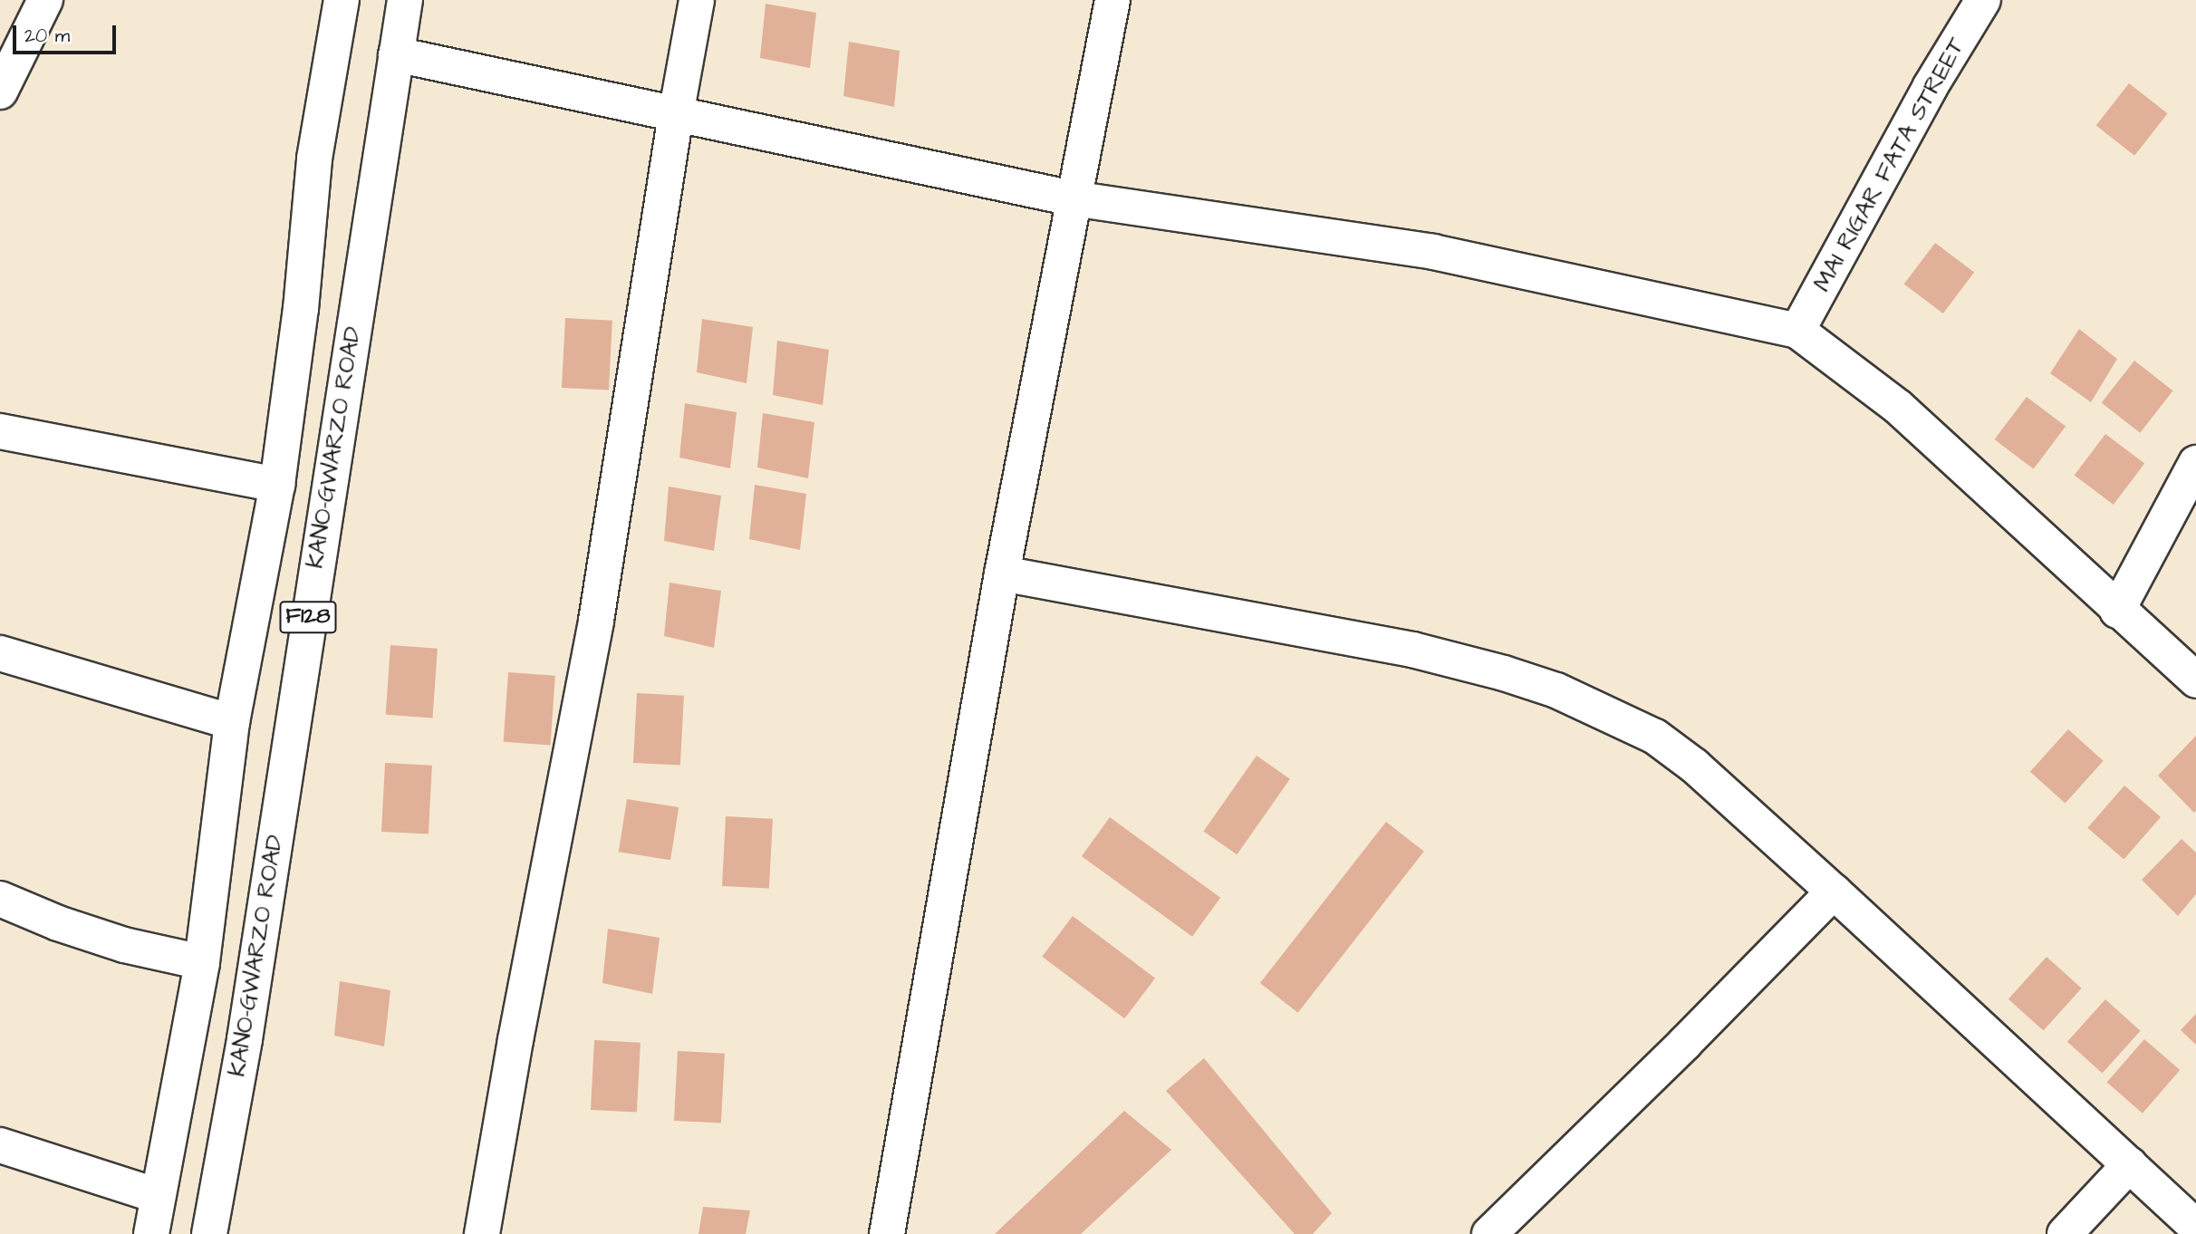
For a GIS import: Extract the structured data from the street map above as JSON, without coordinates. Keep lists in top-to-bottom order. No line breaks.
{"streets":{"street":["MAI RIGAR FATA STREET","KANO-GWARZO ROAD","F128"]},"scale_bar":"20 m"}
